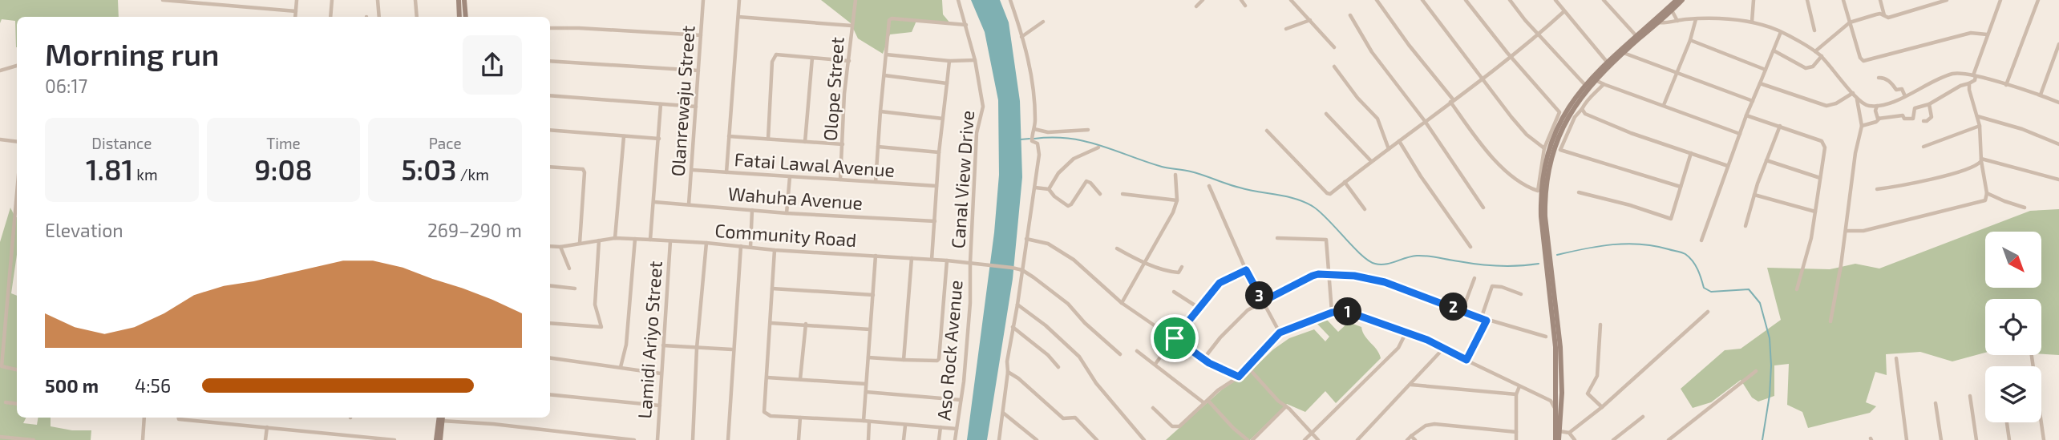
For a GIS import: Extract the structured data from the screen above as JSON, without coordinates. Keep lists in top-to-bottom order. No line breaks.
{"streets":{"street":["Olope Street","Olanrewaju Street","Fatai Lawal Avenue","Canal View Drive","Wahuha Avenue","Community Road","Lamidi Ariyo Street","Aso Rock Avenue"]},"crossings":[["Olope Street","Fatai Lawal Avenue"],["Olanrewaju Street","Fatai Lawal Avenue"],["Olanrewaju Street","Wahuha Avenue"],["Canal View Drive","Community Road"],["Canal View Drive","Aso Rock Avenue"],["Community Road","Lamidi Ariyo Street"],["Community Road","Aso Rock Avenue"]],"north":"bottom right","page":{"heading":["Morning run","06:17"],"stats":[["Distance","1.81 km"],["Time","9:08"],["Pace","5:03 /km"]],"chart":["Elevation","269–290 m"],"pins":["3","2","1"],"list":[{"name":"500 m","note":"4:56"}]}}
